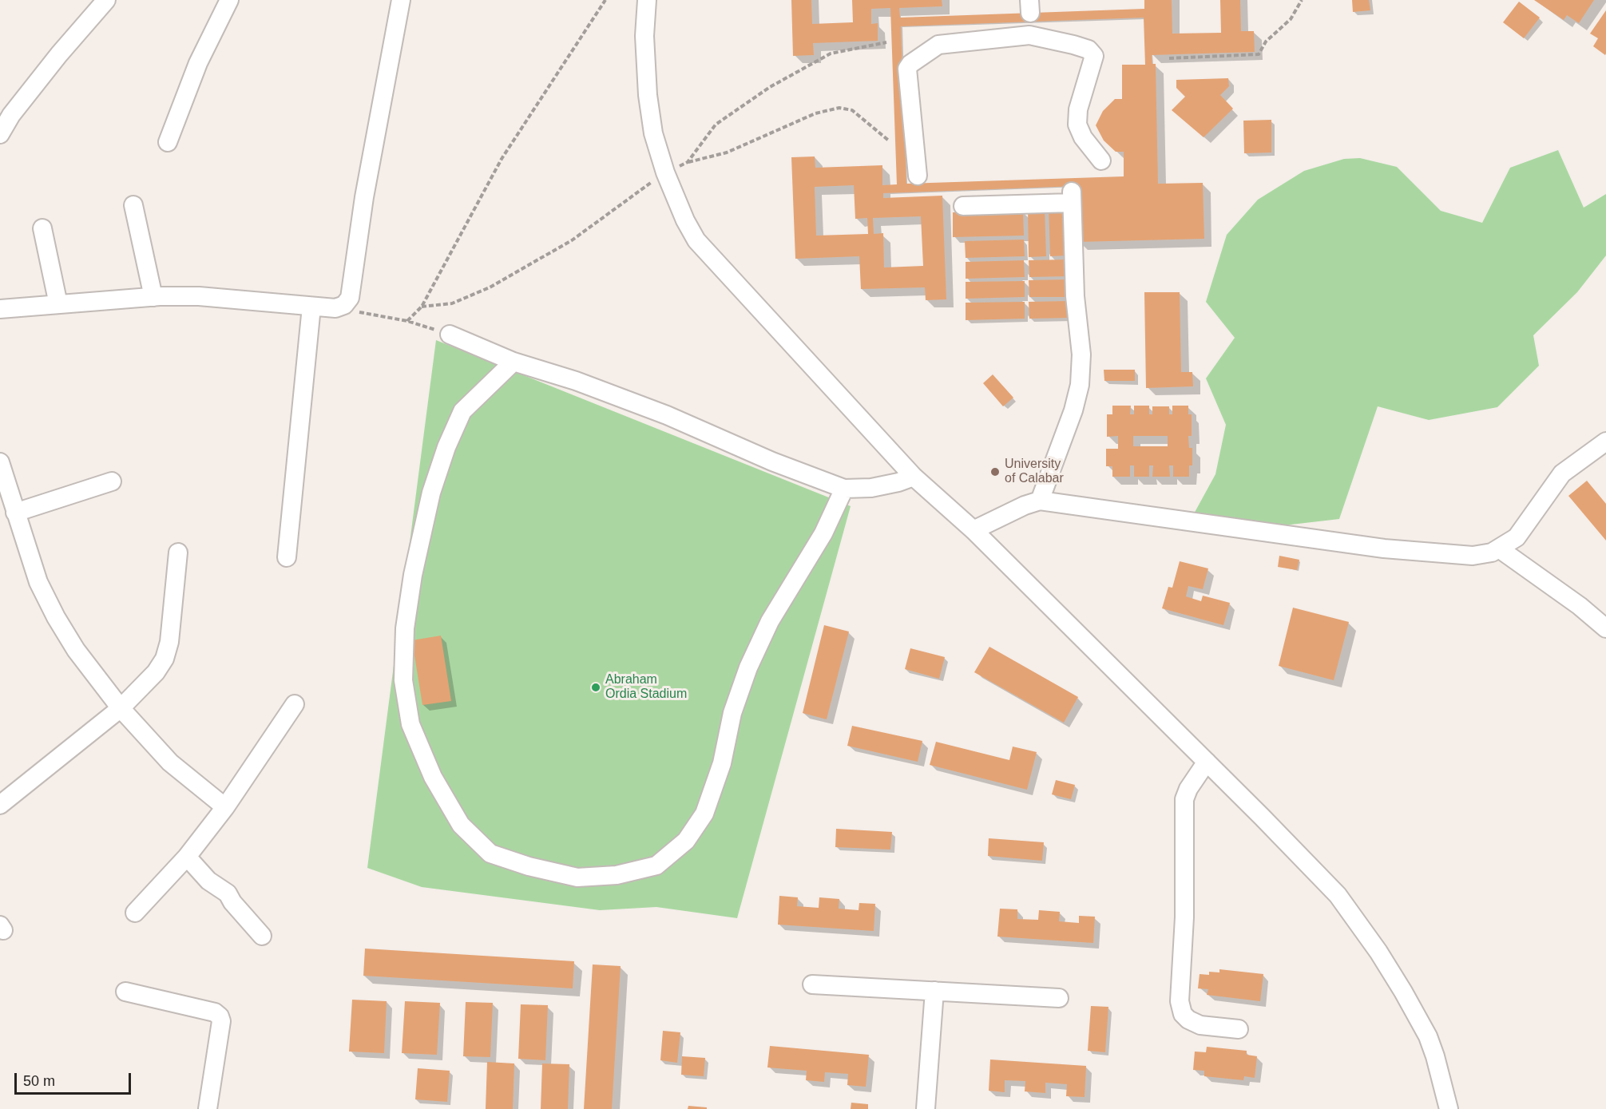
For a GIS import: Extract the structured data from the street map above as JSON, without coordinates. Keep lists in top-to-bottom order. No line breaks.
{"places":["University of Calabar","Abraham Ordia Stadium"],"scale_bar":"50 m"}
